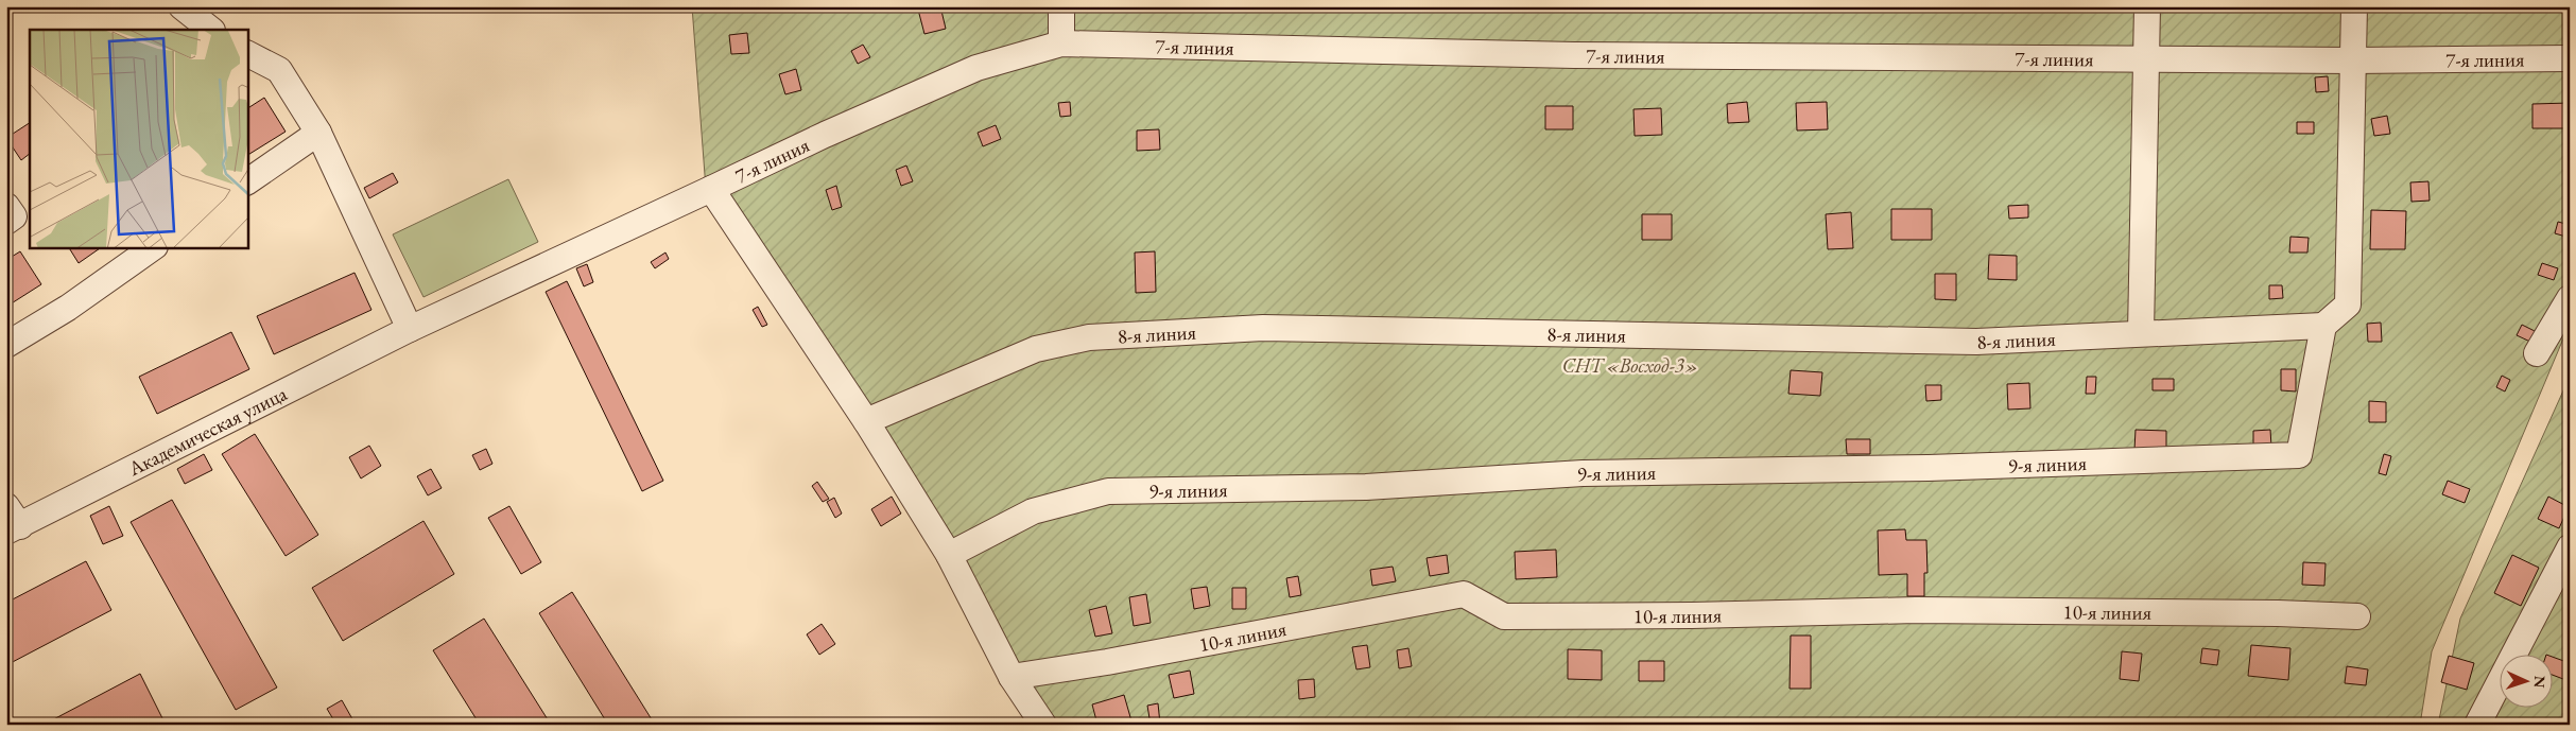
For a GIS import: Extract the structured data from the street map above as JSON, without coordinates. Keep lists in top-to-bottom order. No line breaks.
{"streets":{"street":["7-я линия","8-я линия","Академическая улица","9-я линия","10-я линия"]},"crossings":[["7-я линия","Академическая улица"],["8-я линия","9-я линия"]],"parks":["СНТ «Восход-3»"],"north":"right"}
